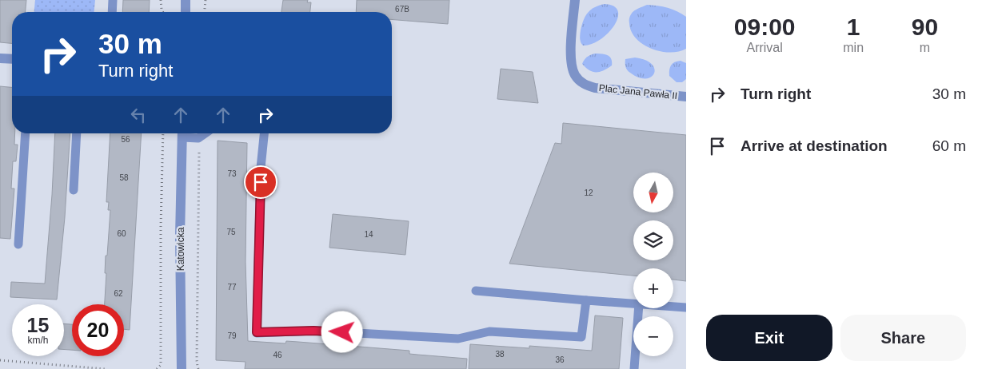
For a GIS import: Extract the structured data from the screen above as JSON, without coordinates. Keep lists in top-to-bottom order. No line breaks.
{"streets":{"street":["Plac Jana Pawła II","Katowicka"]},"house_numbers":["67B","56","73","58","12","75","60","14","77","62","79","38","46","36"],"north":"bottom","page":{"eta":["09:00","Arrival","1","min","90","m"],"turn":["30 m","Turn right"],"list":[{"name":"Turn right","value":"30 m"},{"name":"Arrive at destination","value":"60 m"}],"map_buttons":["+","−"],"speed":"15 km/h","limit":"20","buttons":["Exit","Share"]}}
